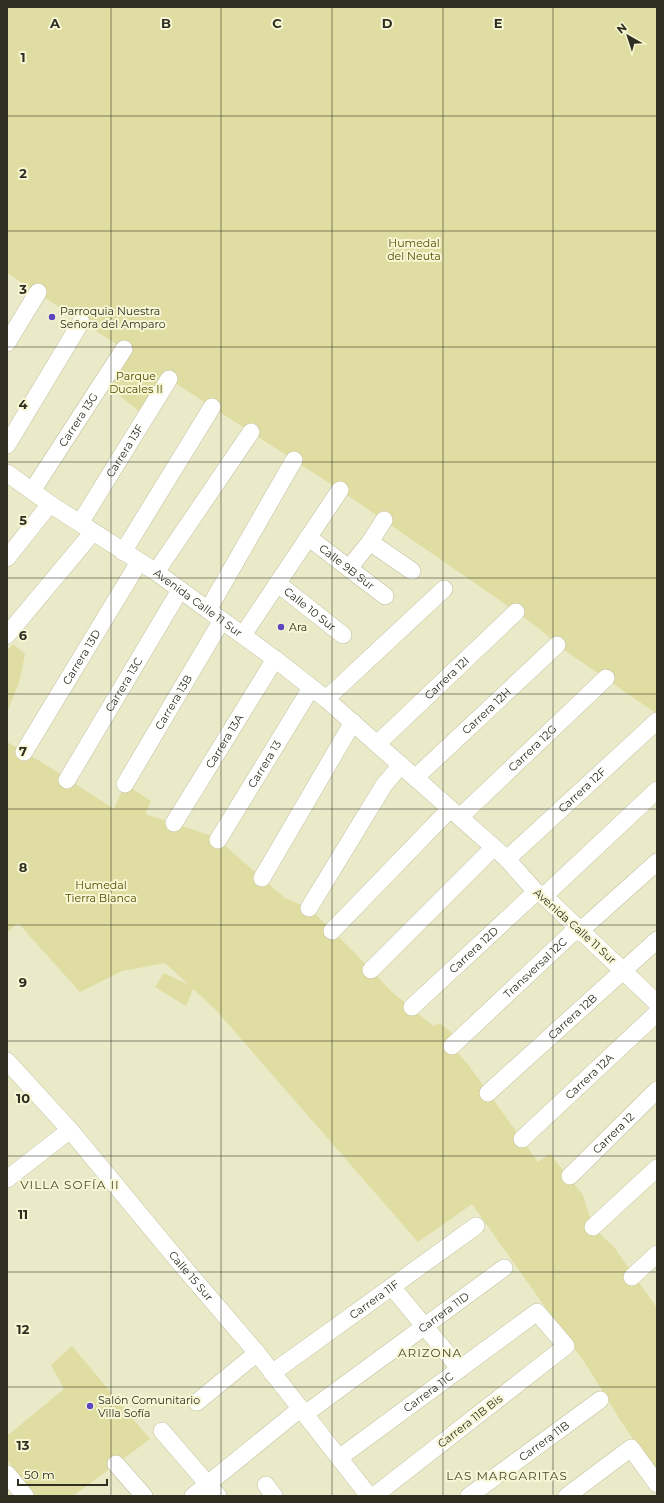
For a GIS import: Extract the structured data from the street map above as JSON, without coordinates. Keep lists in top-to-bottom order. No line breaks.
{"streets":{"street":["Carrera 13G","Carrera 13F","Calle 9B Sur","Avenida Calle 11 Sur","Calle 10 Sur","Carrera 13D","Carrera 12I","Carrera 13C","Carrera 13B","Carrera 12H","Carrera 13A","Carrera 12G","Carrera 13","Carrera 12F","Carrera 12D","Transversal 12C","Carrera 12B","Carrera 12A","Carrera 12","Calle 15 Sur","Carrera 11F","Carrera 11D","Carrera 11C","Carrera 11B Bis","Carrera 11B"]},"crossings":[["Carrera 13G","Avenida Calle 11 Sur"],["Carrera 13F","Avenida Calle 11 Sur"],["Avenida Calle 11 Sur","Carrera 13D"],["Avenida Calle 11 Sur","Carrera 12I"],["Avenida Calle 11 Sur","Carrera 13C"],["Avenida Calle 11 Sur","Carrera 13B"],["Avenida Calle 11 Sur","Carrera 12H"],["Avenida Calle 11 Sur","Carrera 13A"],["Avenida Calle 11 Sur","Carrera 12G"],["Avenida Calle 11 Sur","Carrera 13"],["Avenida Calle 11 Sur","Carrera 12F"],["Avenida Calle 11 Sur","Carrera 12D"],["Avenida Calle 11 Sur","Transversal 12C"],["Avenida Calle 11 Sur","Carrera 12B"],["Calle 15 Sur","Carrera 11F"],["Calle 15 Sur","Carrera 11D"],["Calle 15 Sur","Carrera 11C"],["Carrera 11C","Carrera 11B Bis"]],"districts":["VILLA SOFÍA II","ARIZONA","LAS MARGARITAS"],"parks":["Humedal del Neuta","Parque Ducales II","Humedal Tierra Blanca"],"places":["Parroquia Nuestra Señora del Amparo","Ara","Salón Comunitario Villa Sofía"],"scale_bar":"50 m","north":"top left","grid":{"columns":["A","B","C","D","E"],"rows":["1","2","3","4","5","6","7","8","9","10","11","12","13"]}}
